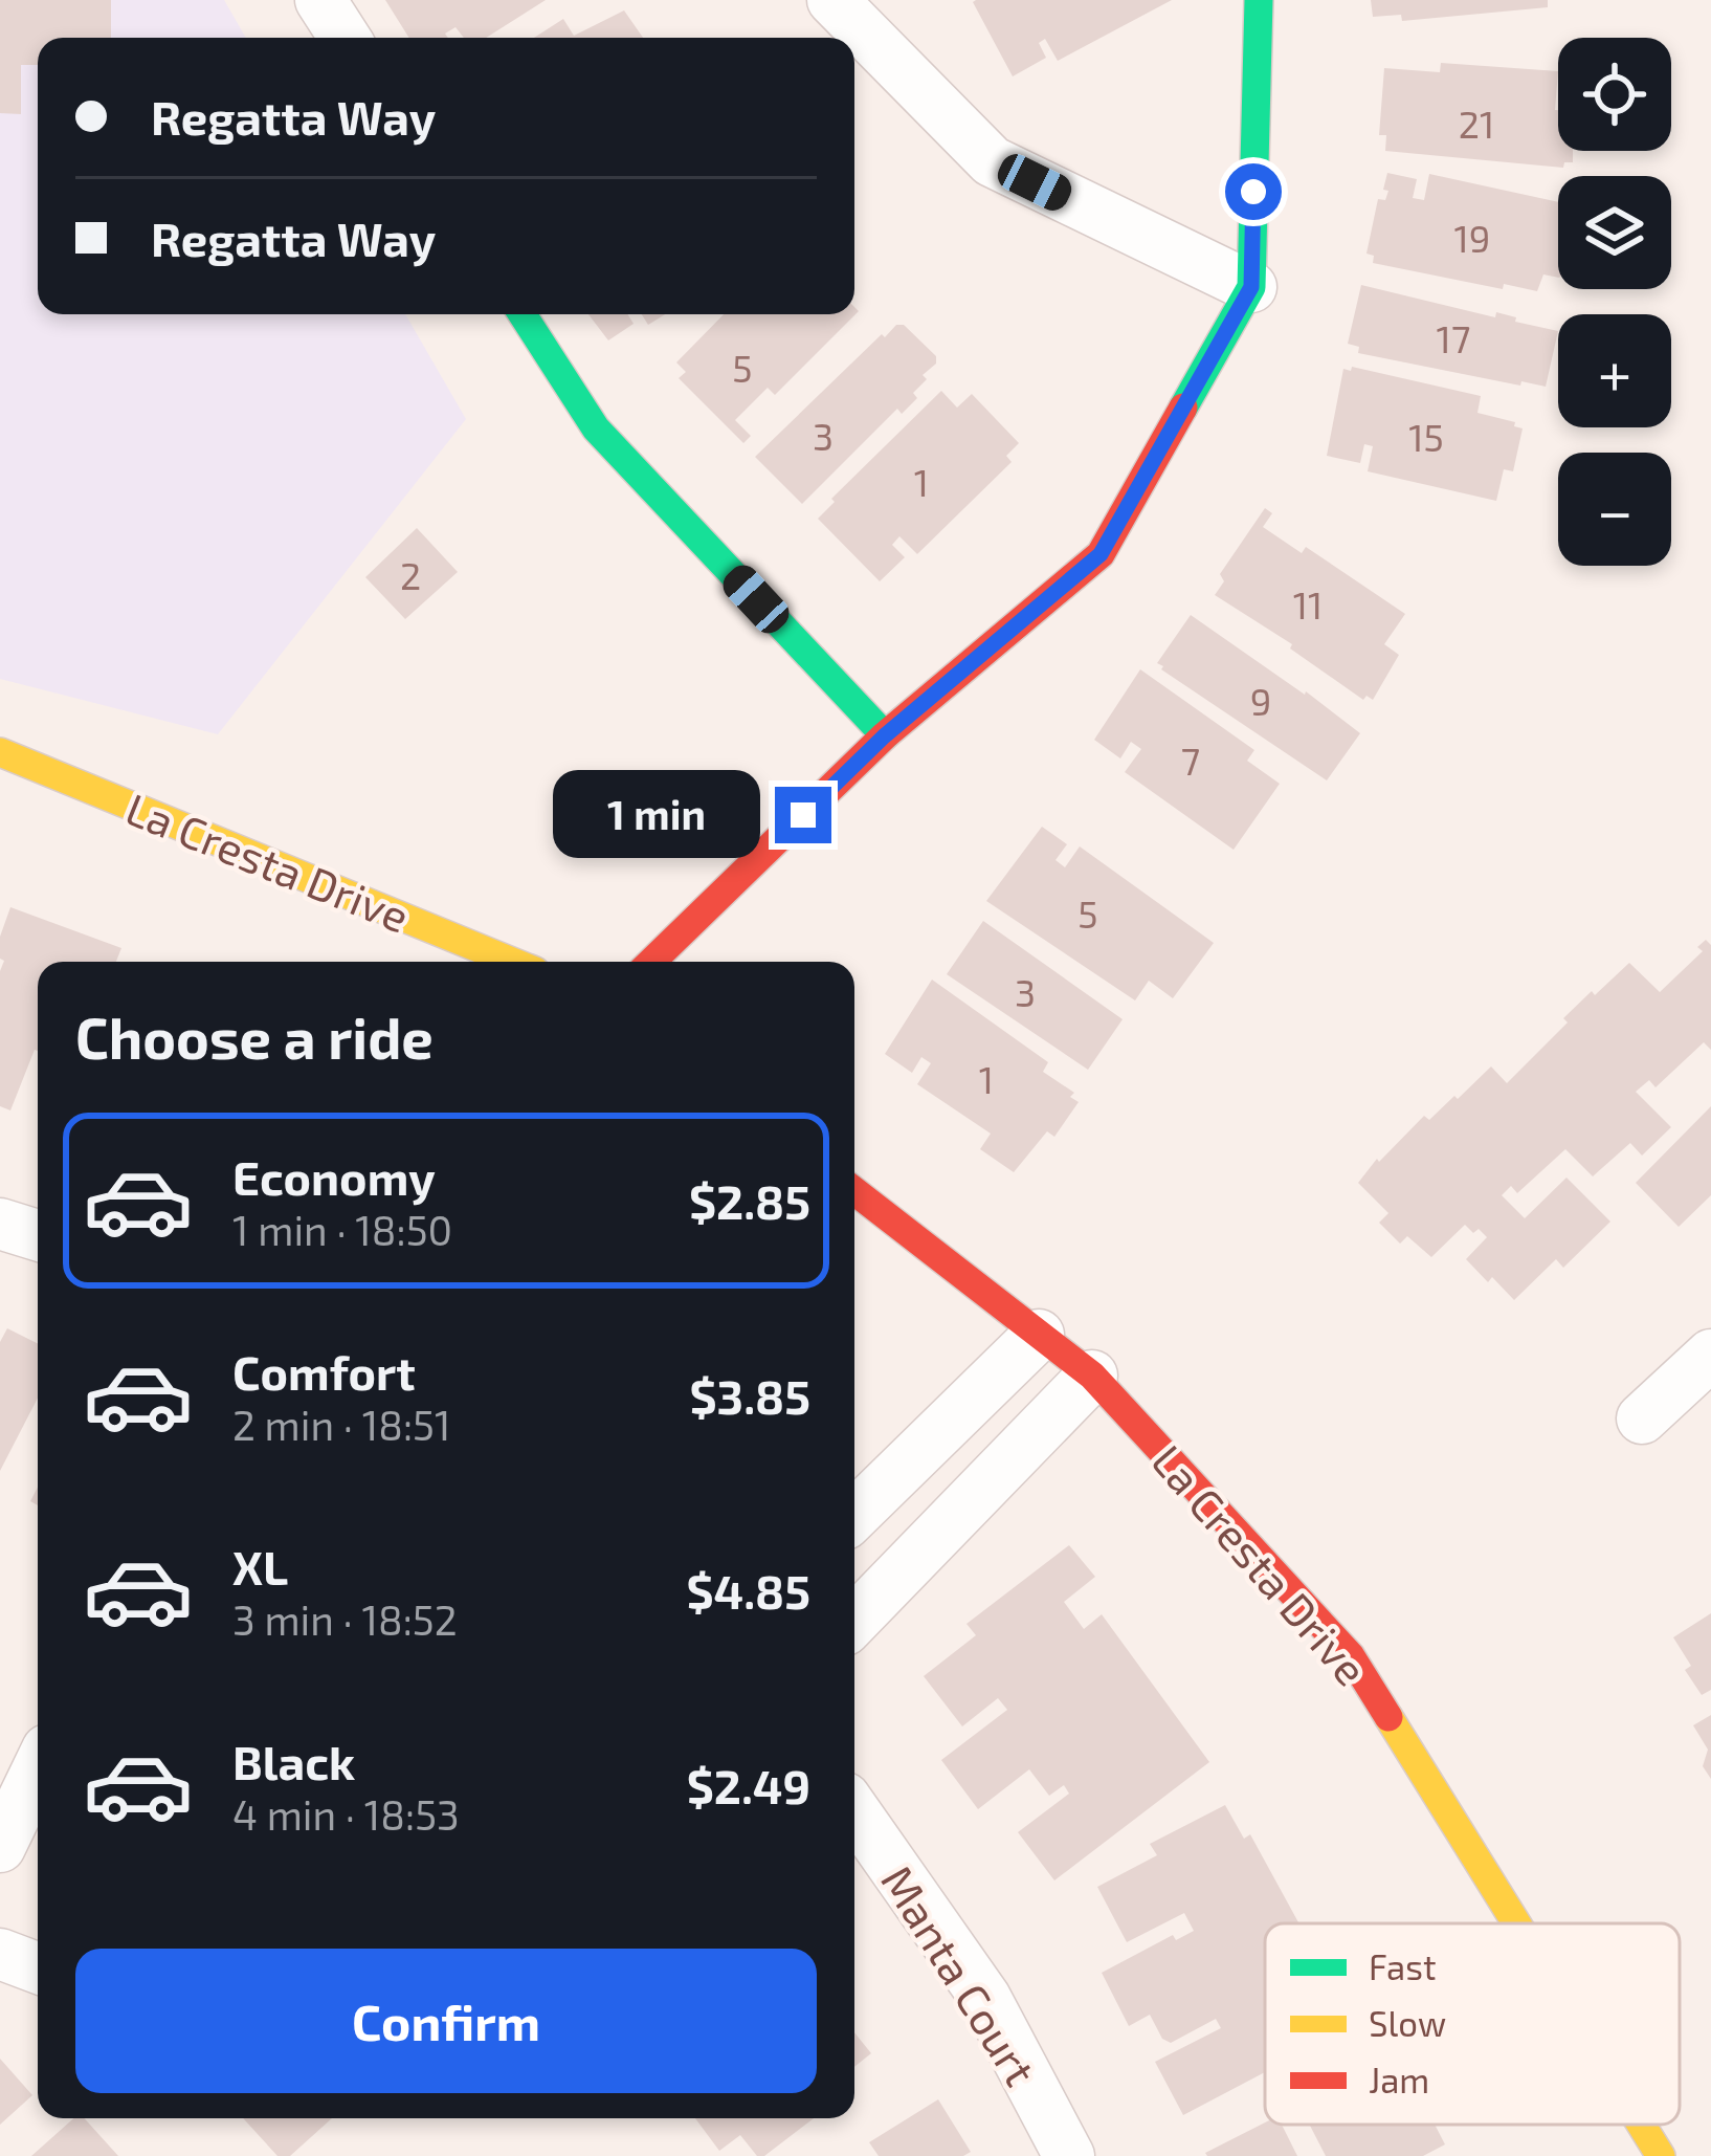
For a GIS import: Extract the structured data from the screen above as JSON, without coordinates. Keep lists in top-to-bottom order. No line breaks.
{"streets":{"street":["La Cresta Drive","Manta Court"]},"house_numbers":["21","19","17","5","3","15","1","2","11","9","7","5","3","1"],"legend":["Fast","Slow","Jam"],"page":{"map_buttons":["+","−"],"banner":["Regatta Way","Regatta Way"],"bubble":"1 min","heading":"Choose a ride","list":[{"name":"Economy","note":"1 min · 18:50","value":"$2.85"},{"name":"Comfort","note":"2 min · 18:51","value":"$3.85"},{"name":"XL","note":"3 min · 18:52","value":"$4.85"},{"name":"Black","note":"4 min · 18:53","value":"$2.49"}],"buttons":"Confirm"}}
